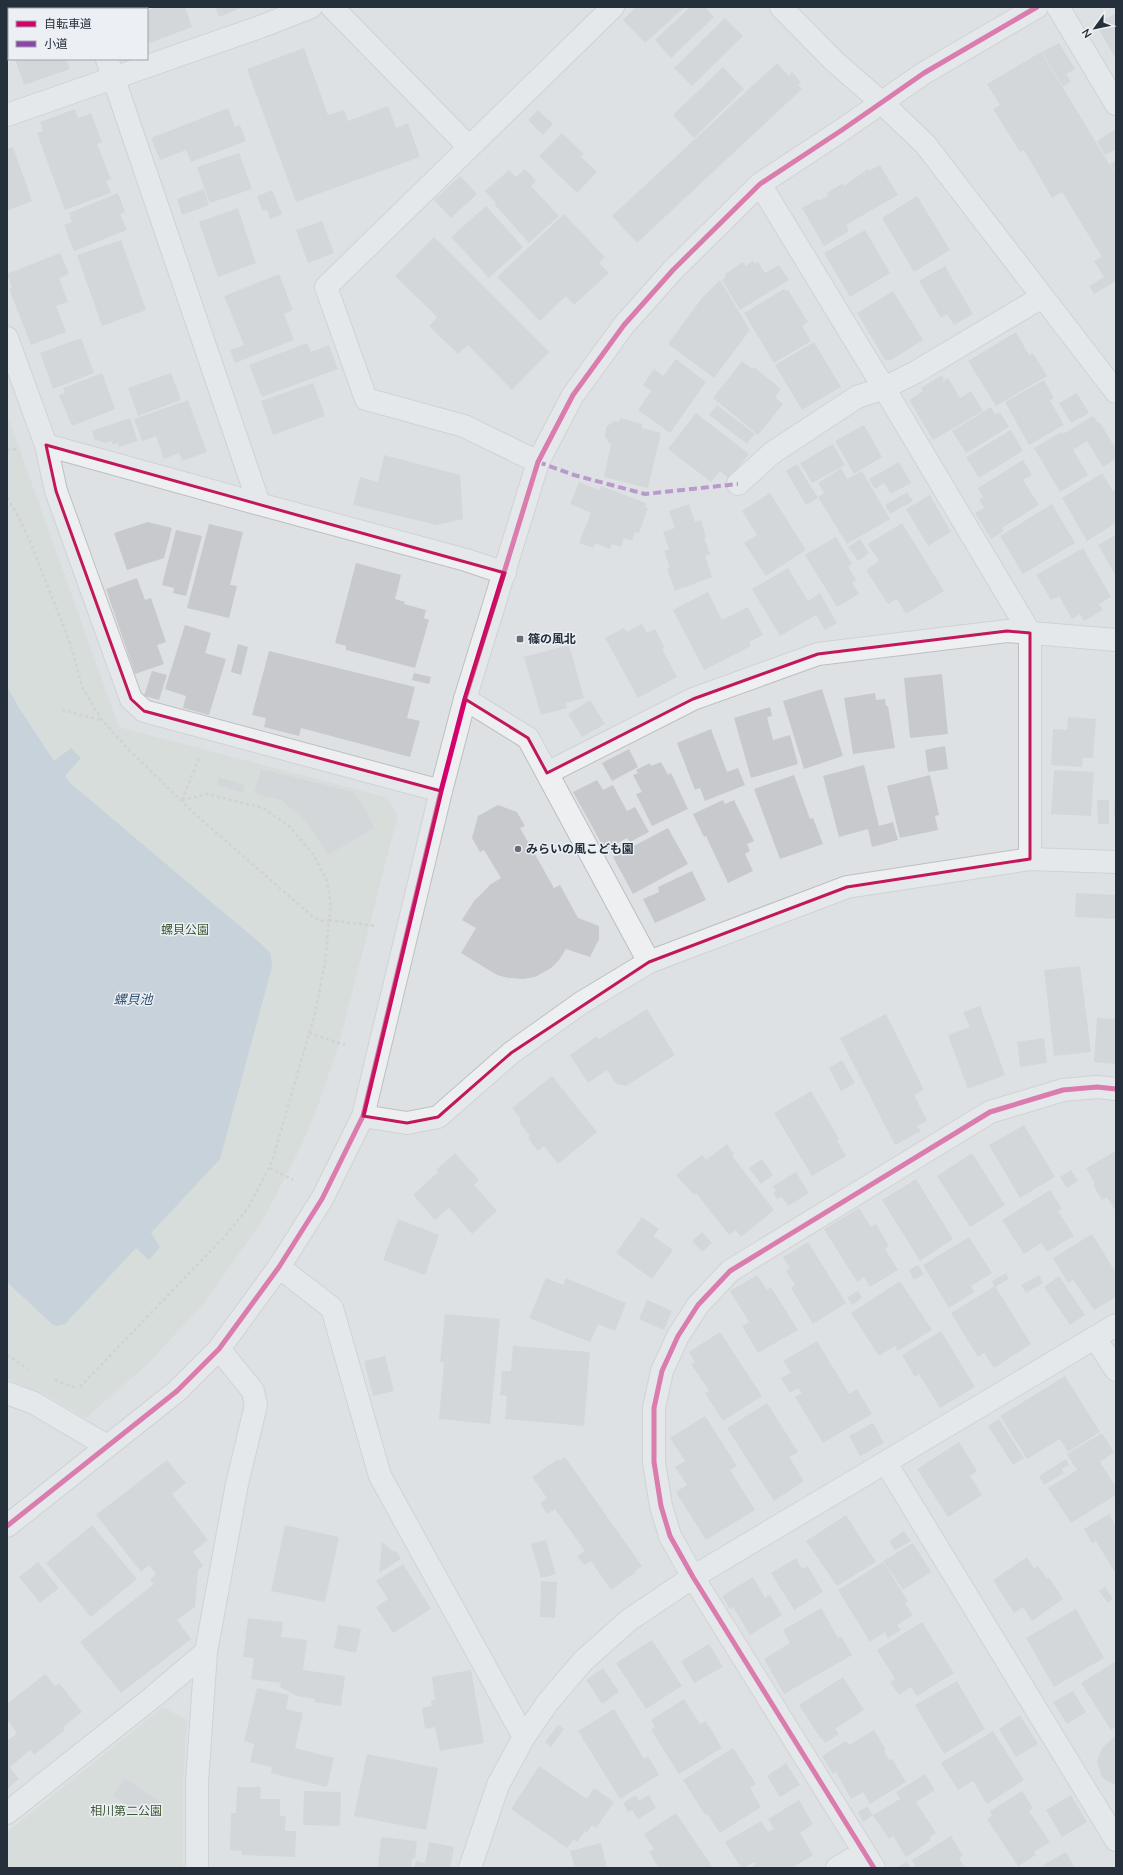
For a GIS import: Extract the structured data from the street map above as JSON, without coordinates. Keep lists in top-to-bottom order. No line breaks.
{"water":["螺貝池"],"parks":["螺貝公園","相川第二公園"],"places":{"transit":["篠の風北"],"other":["みらいの風こども園"]},"legend":["自転車道","小道"],"north":"bottom left"}
